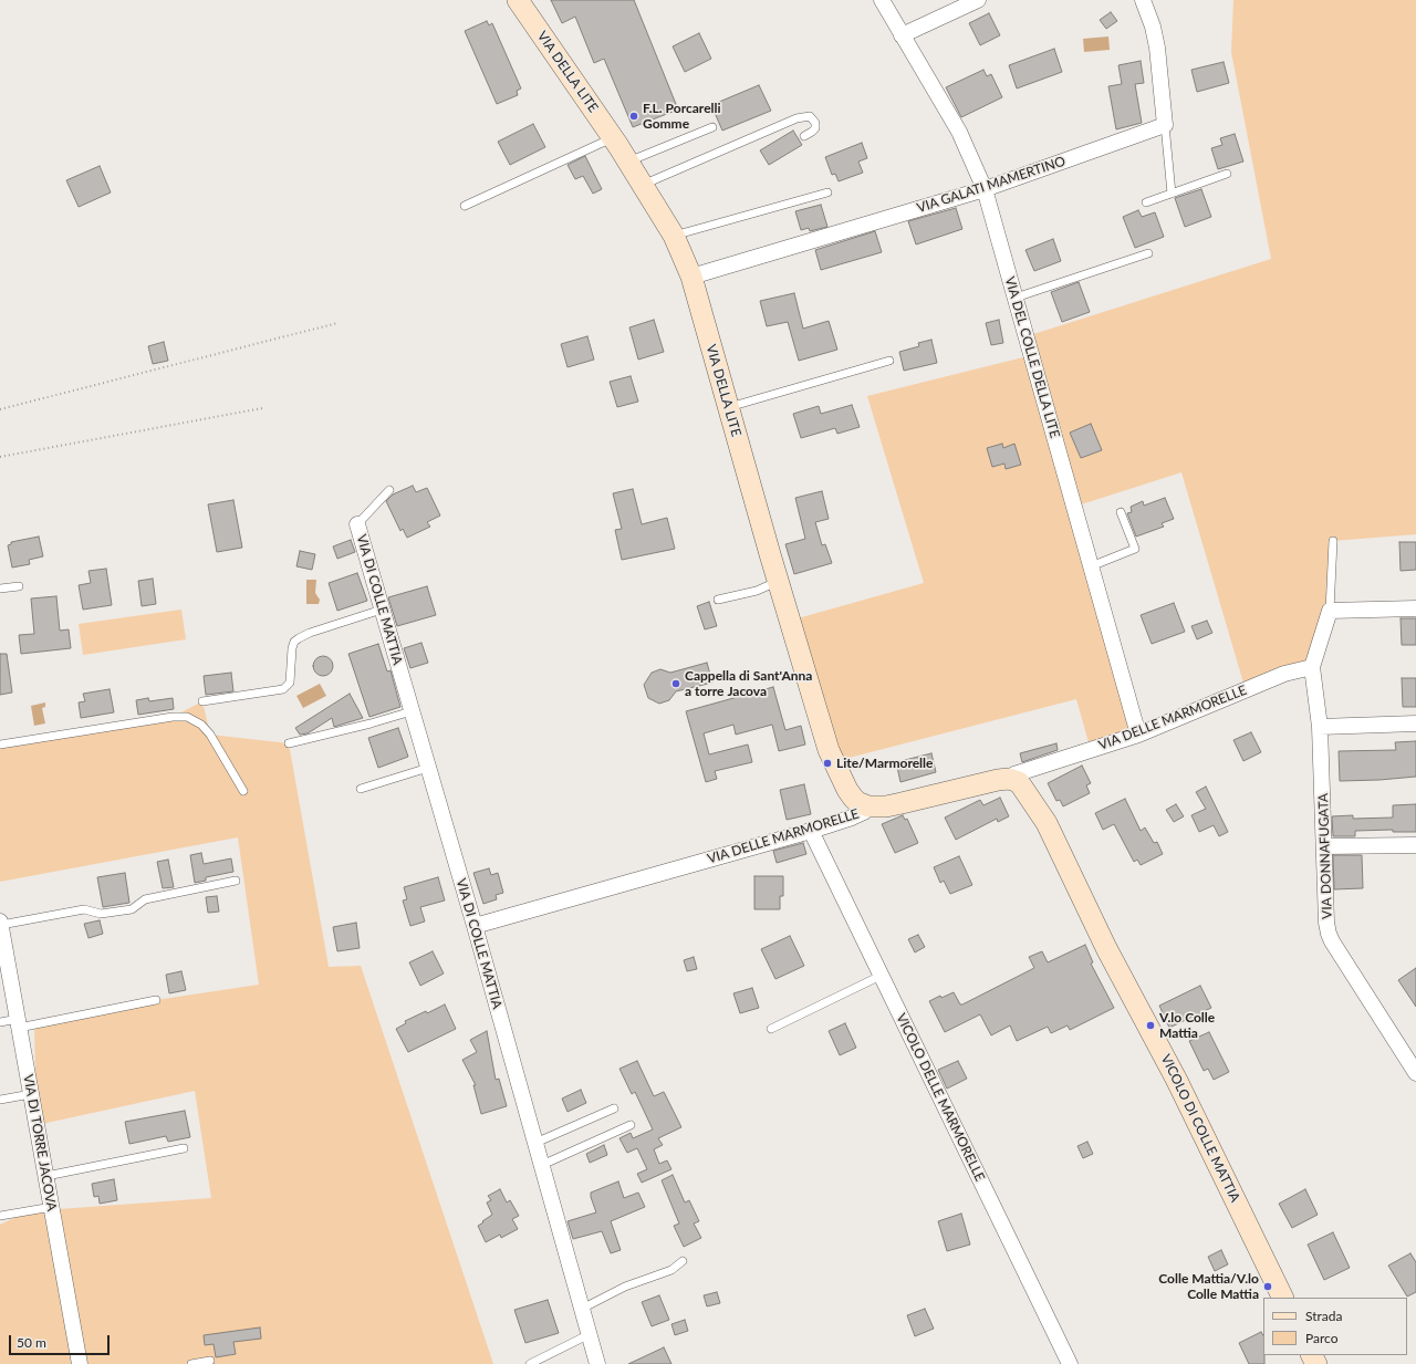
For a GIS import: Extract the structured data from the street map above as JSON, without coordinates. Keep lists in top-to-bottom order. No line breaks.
{"streets":{"street":["VIA DELLA LITE","VIA GALATI MAMERTINO","VIA DEL COLLE DELLA LITE","VIA DI COLLE MATTIA","VIA DELLE MARMORELLE","VIA DONNAFUGATA","VICOLO DELLE MARMORELLE","VICOLO DI COLLE MATTIA","VIA DI TORRE JACOVA"]},"crossings":[["VIA DELLA LITE","VIA GALATI MAMERTINO"],["VIA DELLA LITE","VIA DELLE MARMORELLE"],["VIA GALATI MAMERTINO","VIA DEL COLLE DELLA LITE"],["VIA DEL COLLE DELLA LITE","VIA DELLE MARMORELLE"],["VIA DI COLLE MATTIA","VIA DELLE MARMORELLE"],["VIA DELLE MARMORELLE","VIA DONNAFUGATA"],["VIA DELLE MARMORELLE","VICOLO DELLE MARMORELLE"],["VIA DELLE MARMORELLE","VICOLO DI COLLE MATTIA"]],"places":["F.L. Porcarelli Gomme","Cappella di Sant'Anna a torre Jacova","Lite/Marmorelle","V.lo Colle Mattia","Colle Mattia/V.lo Colle Mattia"],"legend":["Strada","Parco"],"scale_bar":"50 m"}
